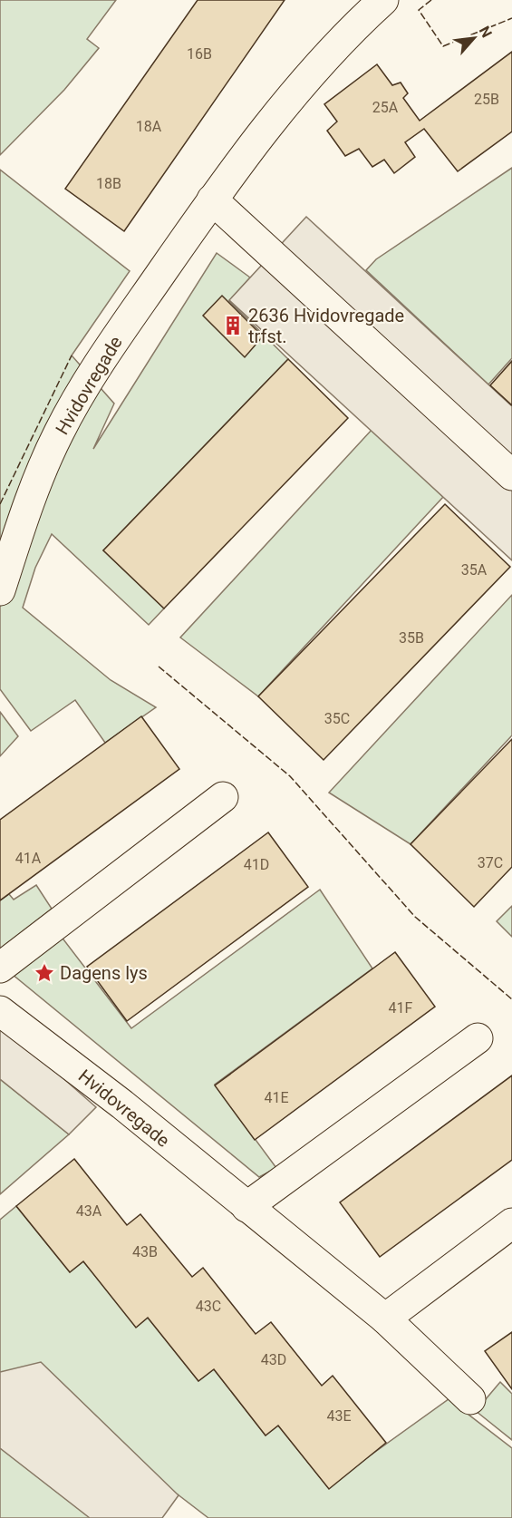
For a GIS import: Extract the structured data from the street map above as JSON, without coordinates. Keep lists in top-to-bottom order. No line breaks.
{"streets":{"street":["Hvidovregade"]},"places":{"building":["2636 Hvidovregade trfst."],"place":["Dagens lys"]},"house_numbers":["16B","25B","25A","18A","18B","35A","35B","35C","41A","37C","41D","41F","41E","43A","43B","43C","43D","43E"],"north":"top right"}
